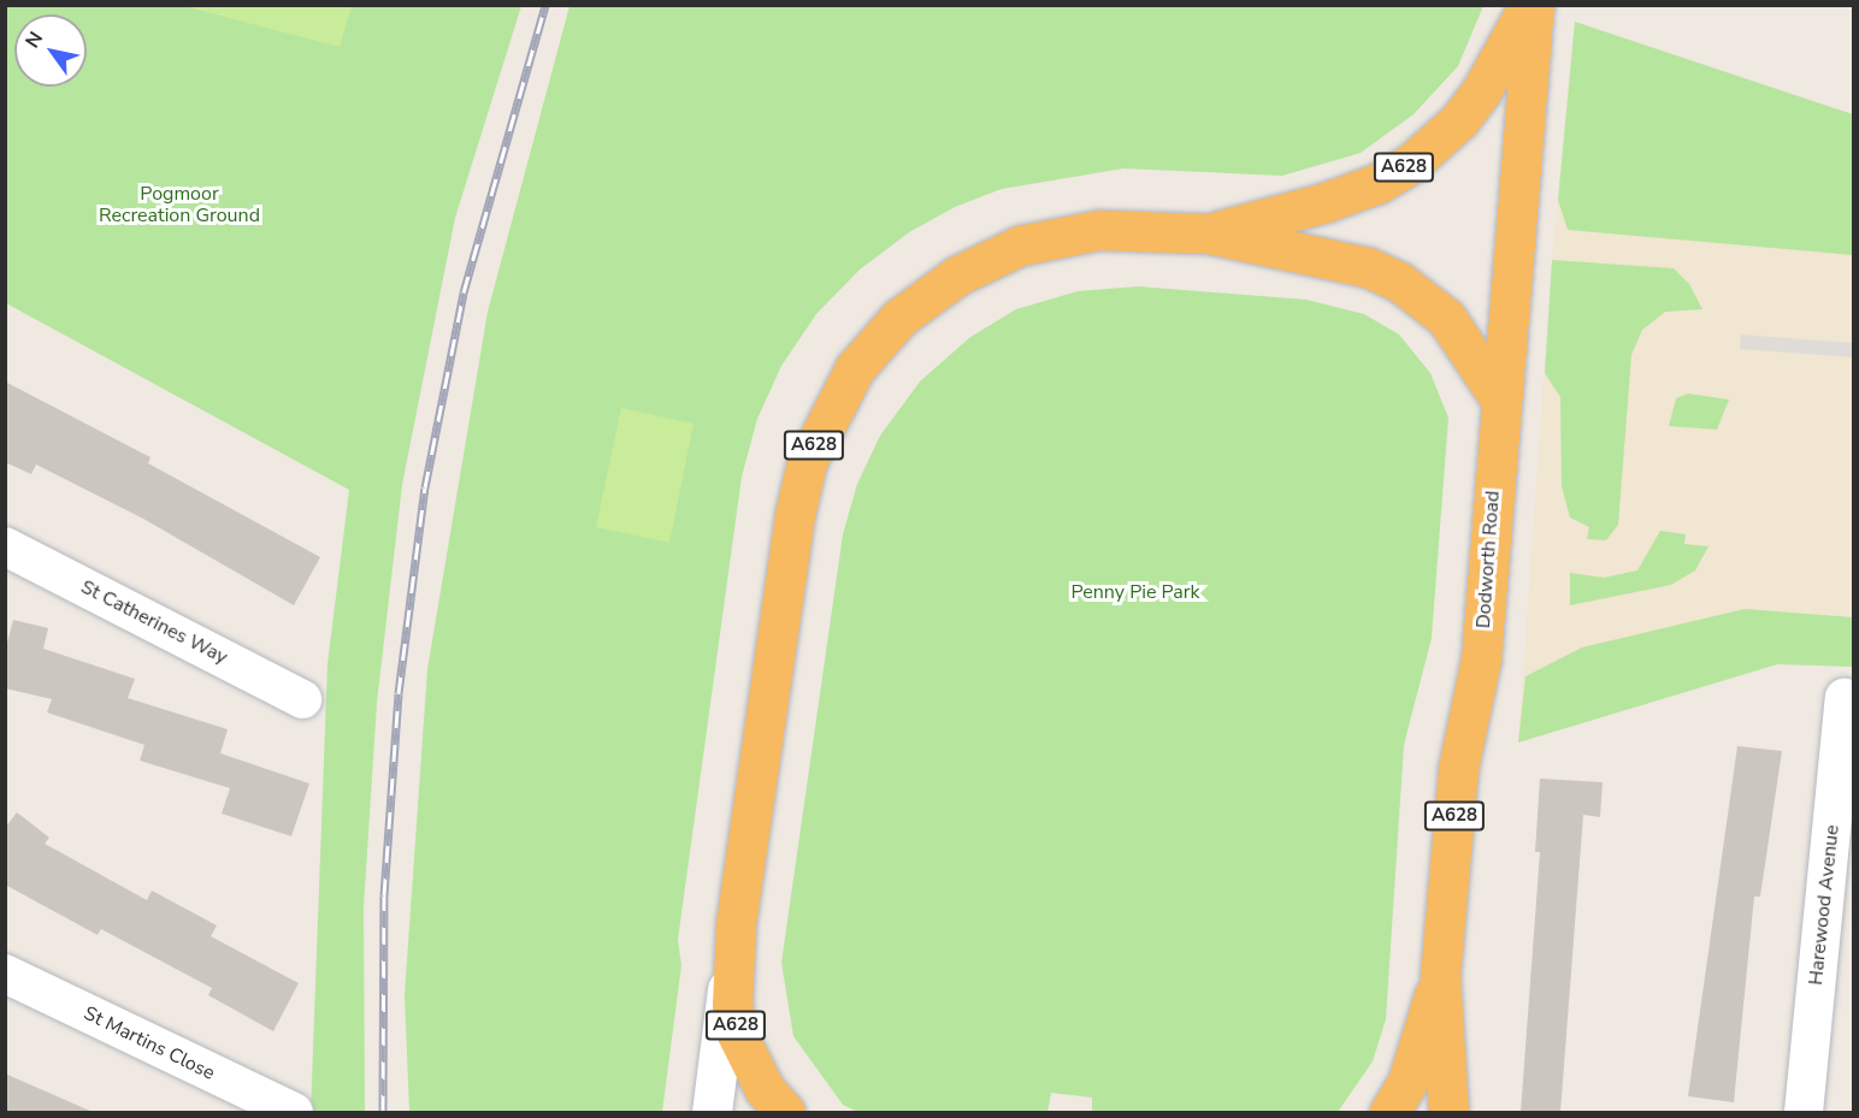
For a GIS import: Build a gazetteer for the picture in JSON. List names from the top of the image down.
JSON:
{
  "streets": {
    "highway": ["A628", "Dodworth Road"],
    "street": ["St Catherines Way", "Harewood Avenue", "St Martins Close"]
  },
  "crossings": [
    ["A628", "Dodworth Road"]
  ],
  "parks": ["Pogmoor Recreation Ground", "Penny Pie Park"],
  "north": "top left"
}
